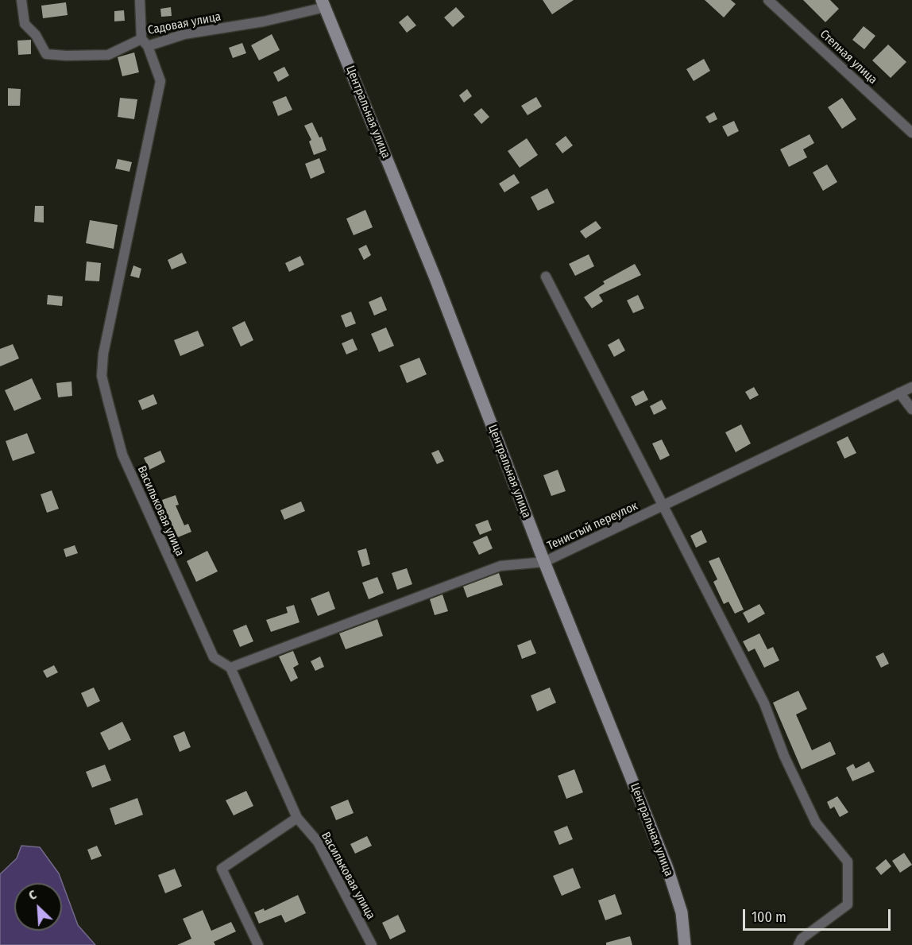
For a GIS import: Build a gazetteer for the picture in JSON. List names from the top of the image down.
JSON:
{
  "streets": {
    "street": [
      "Садовая улица",
      "Степная улица",
      "Центральная улица",
      "Васильковая улица",
      "Тенистый переулок"
    ]
  },
  "crossings": [
    ["Садовая улица", "Центральная улица"],
    ["Садовая улица", "Васильковая улица"],
    ["Центральная улица", "Тенистый переулок"],
    ["Васильковая улица", "Тенистый переулок"]
  ],
  "scale_bar": "100 m",
  "north": "top left"
}
